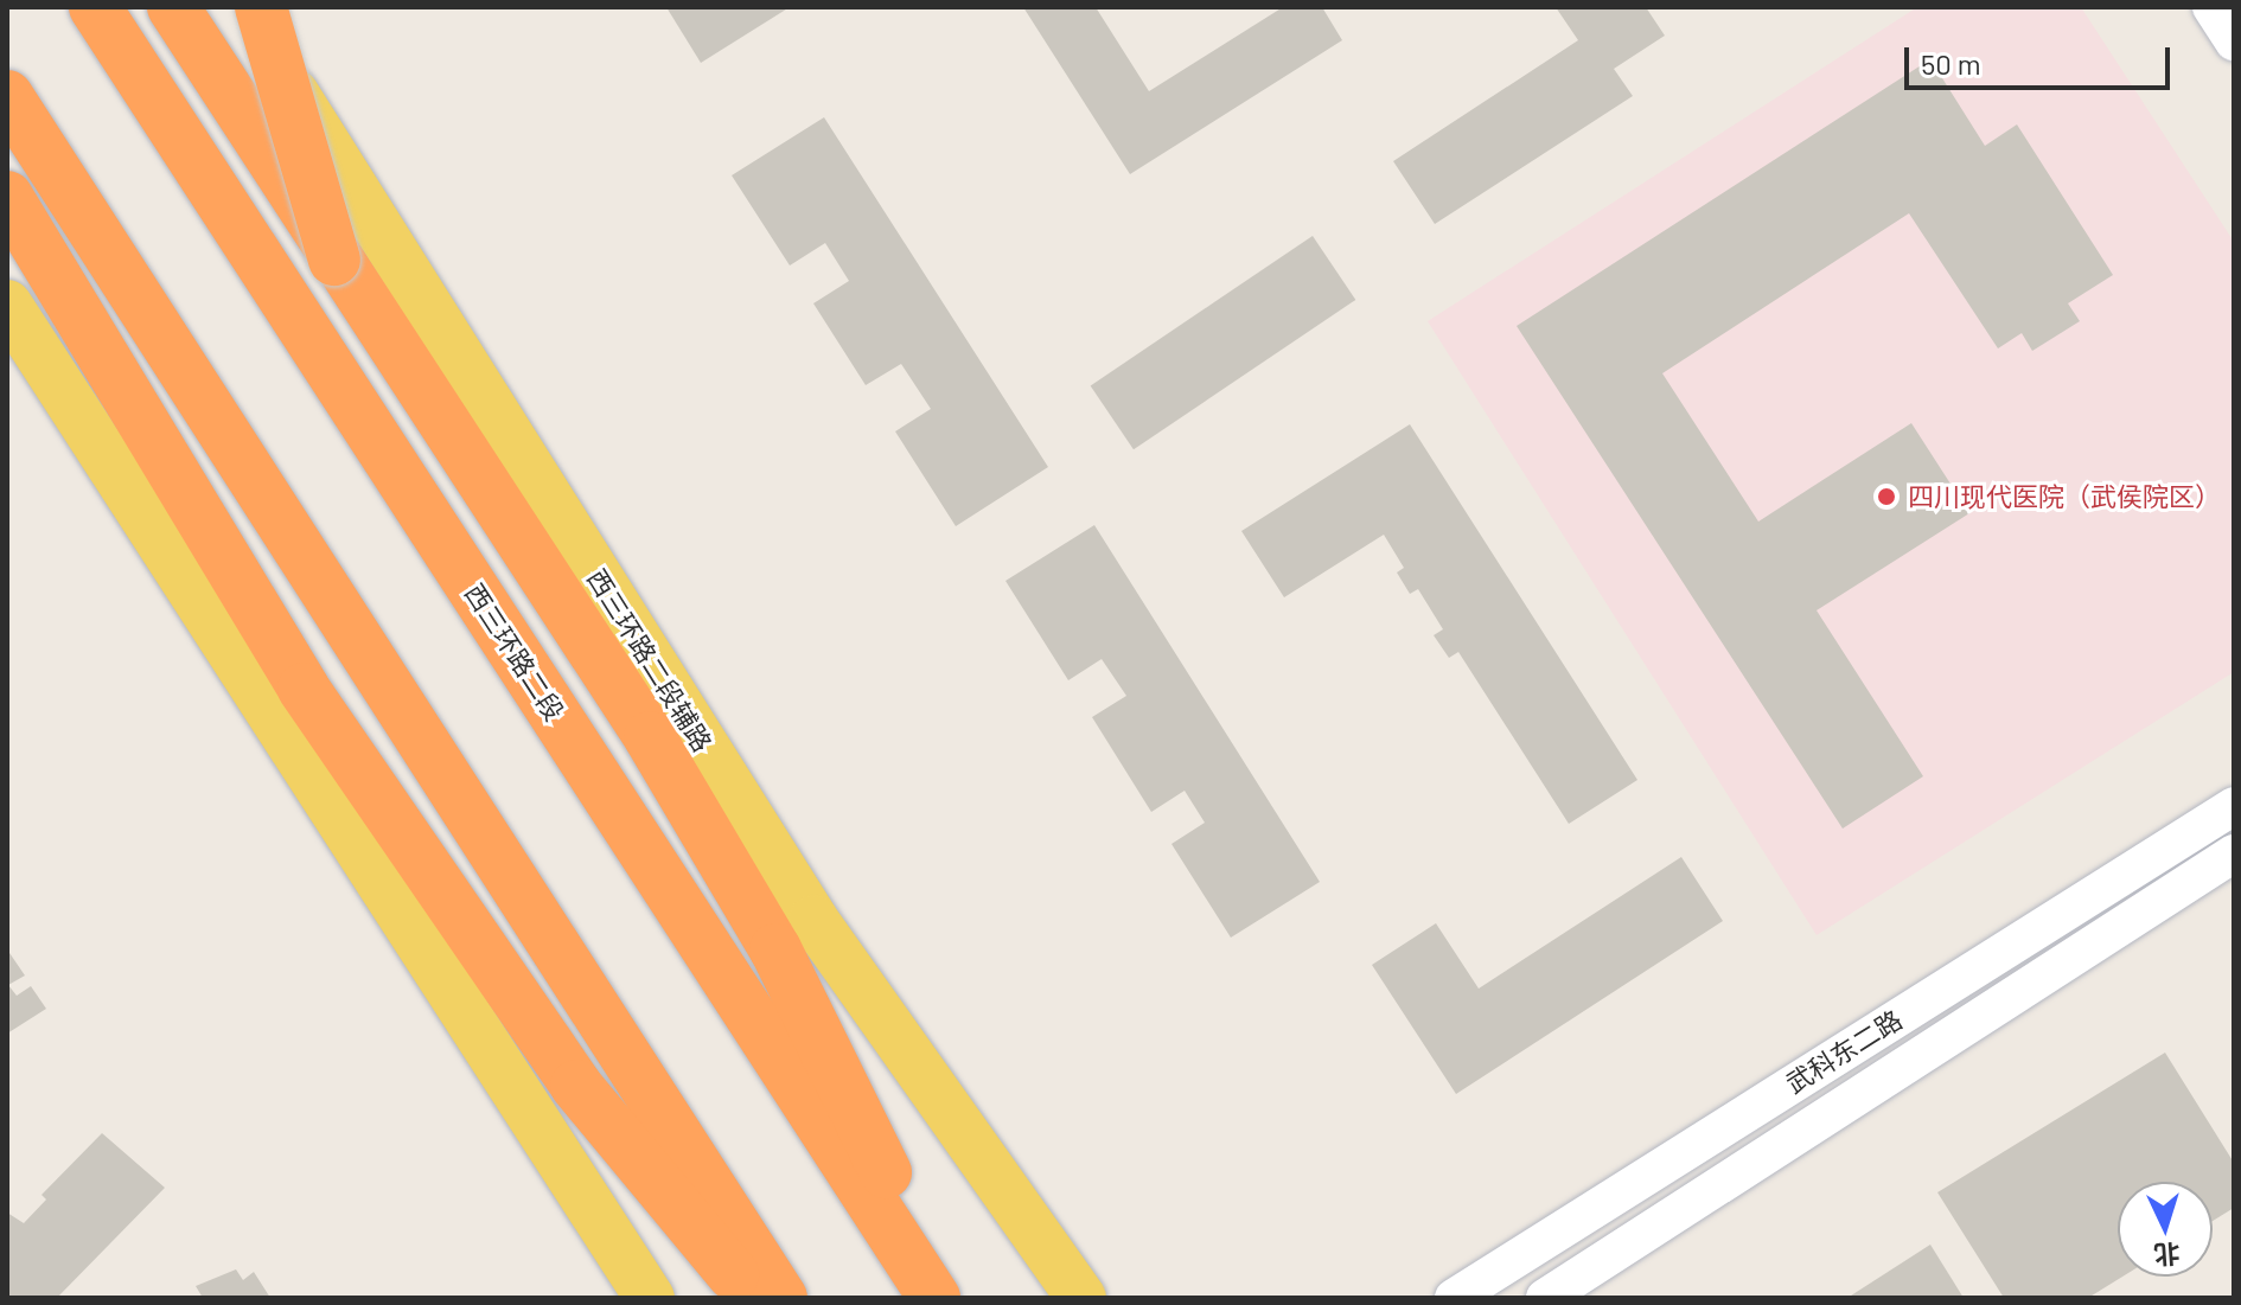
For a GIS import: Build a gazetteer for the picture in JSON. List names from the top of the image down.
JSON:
{
  "streets": {
    "highway": ["西三环路二段"],
    "main road": ["西三环路二段辅路"],
    "street": ["武科东二路"]
  },
  "places": ["四川现代医院（武侯院区）"],
  "scale_bar": "50 m",
  "north": "bottom"
}
